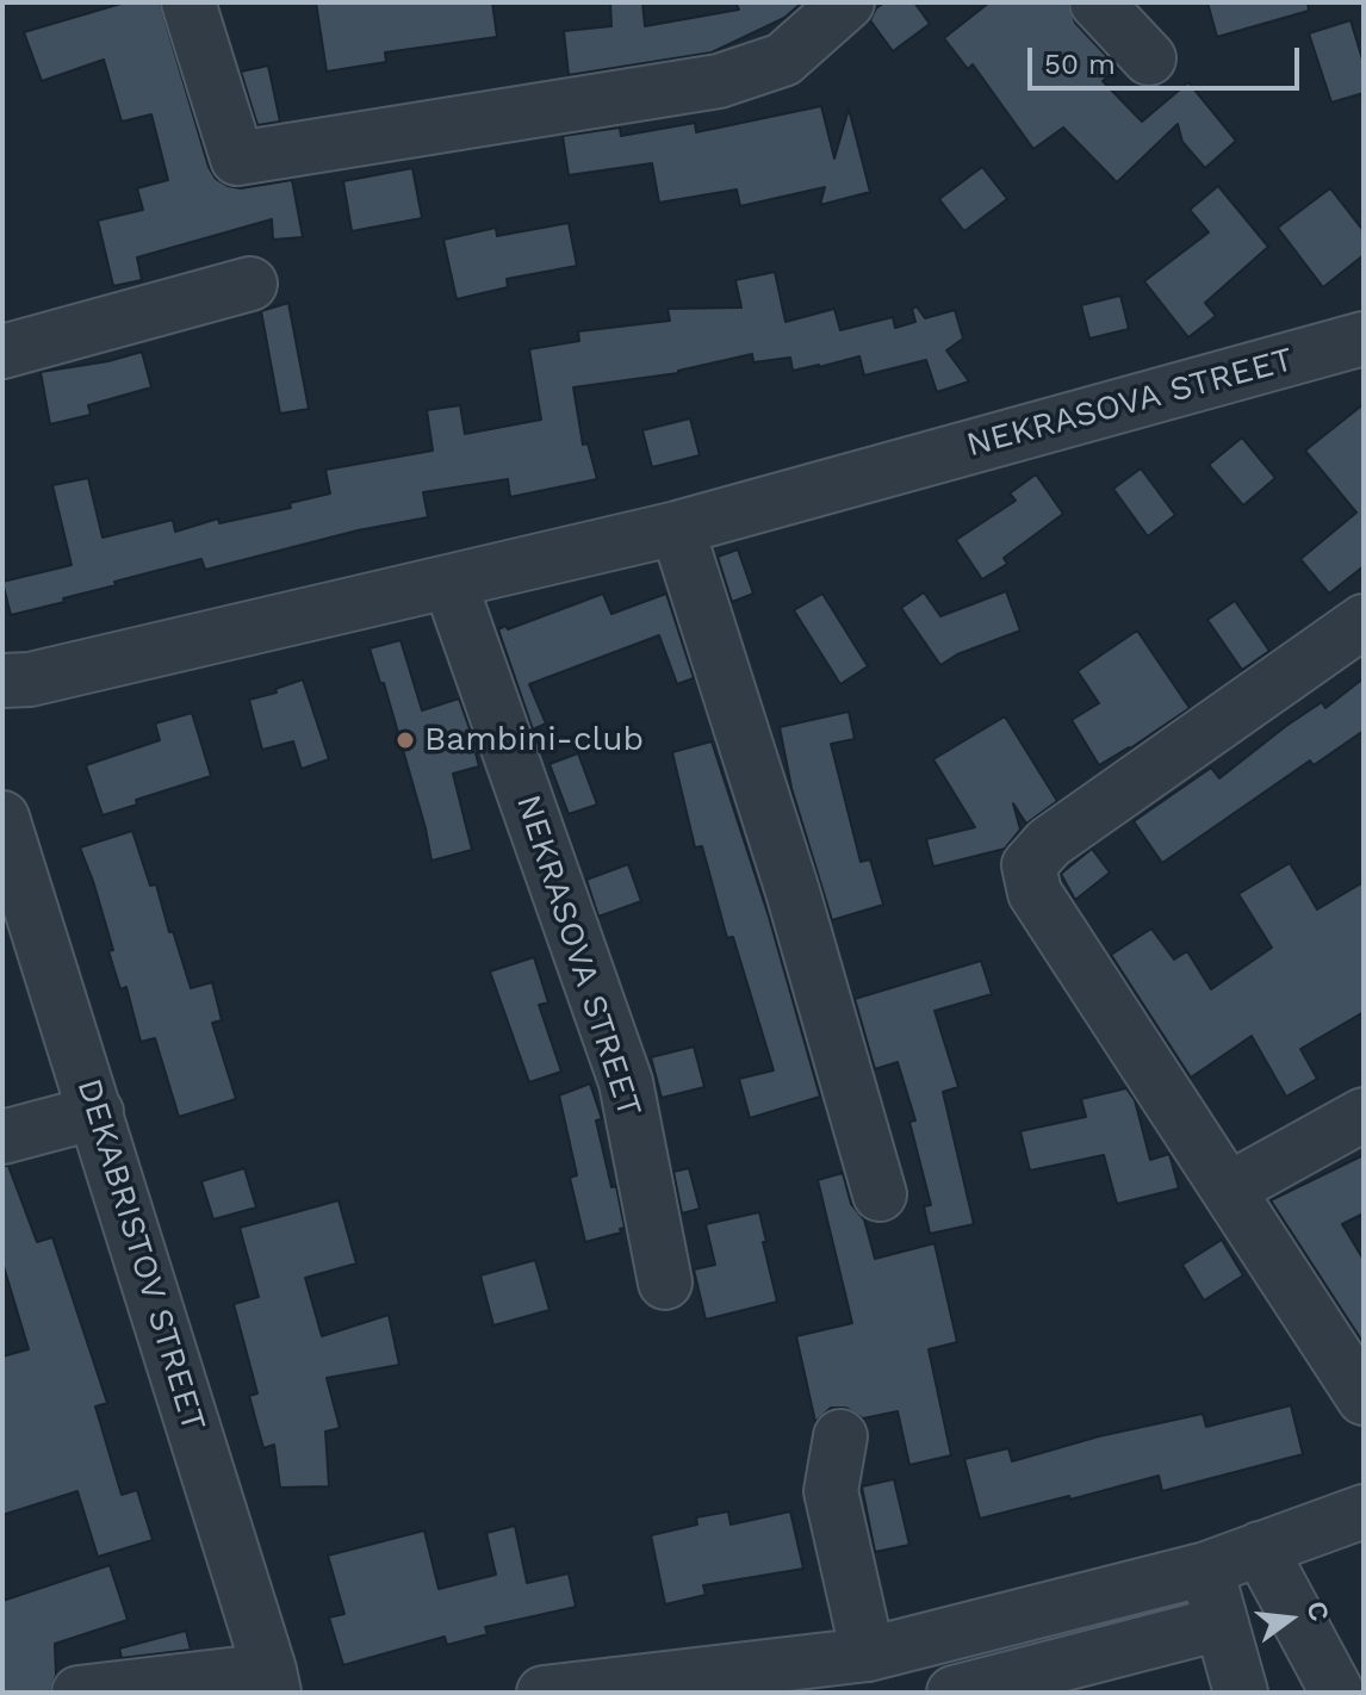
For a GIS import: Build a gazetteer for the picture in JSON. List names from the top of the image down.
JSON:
{
  "streets": {
    "street": ["NEKRASOVA STREET", "DEKABRISTOV STREET"]
  },
  "places": ["Bambini-club"],
  "scale_bar": "50 m",
  "north": "right"
}
